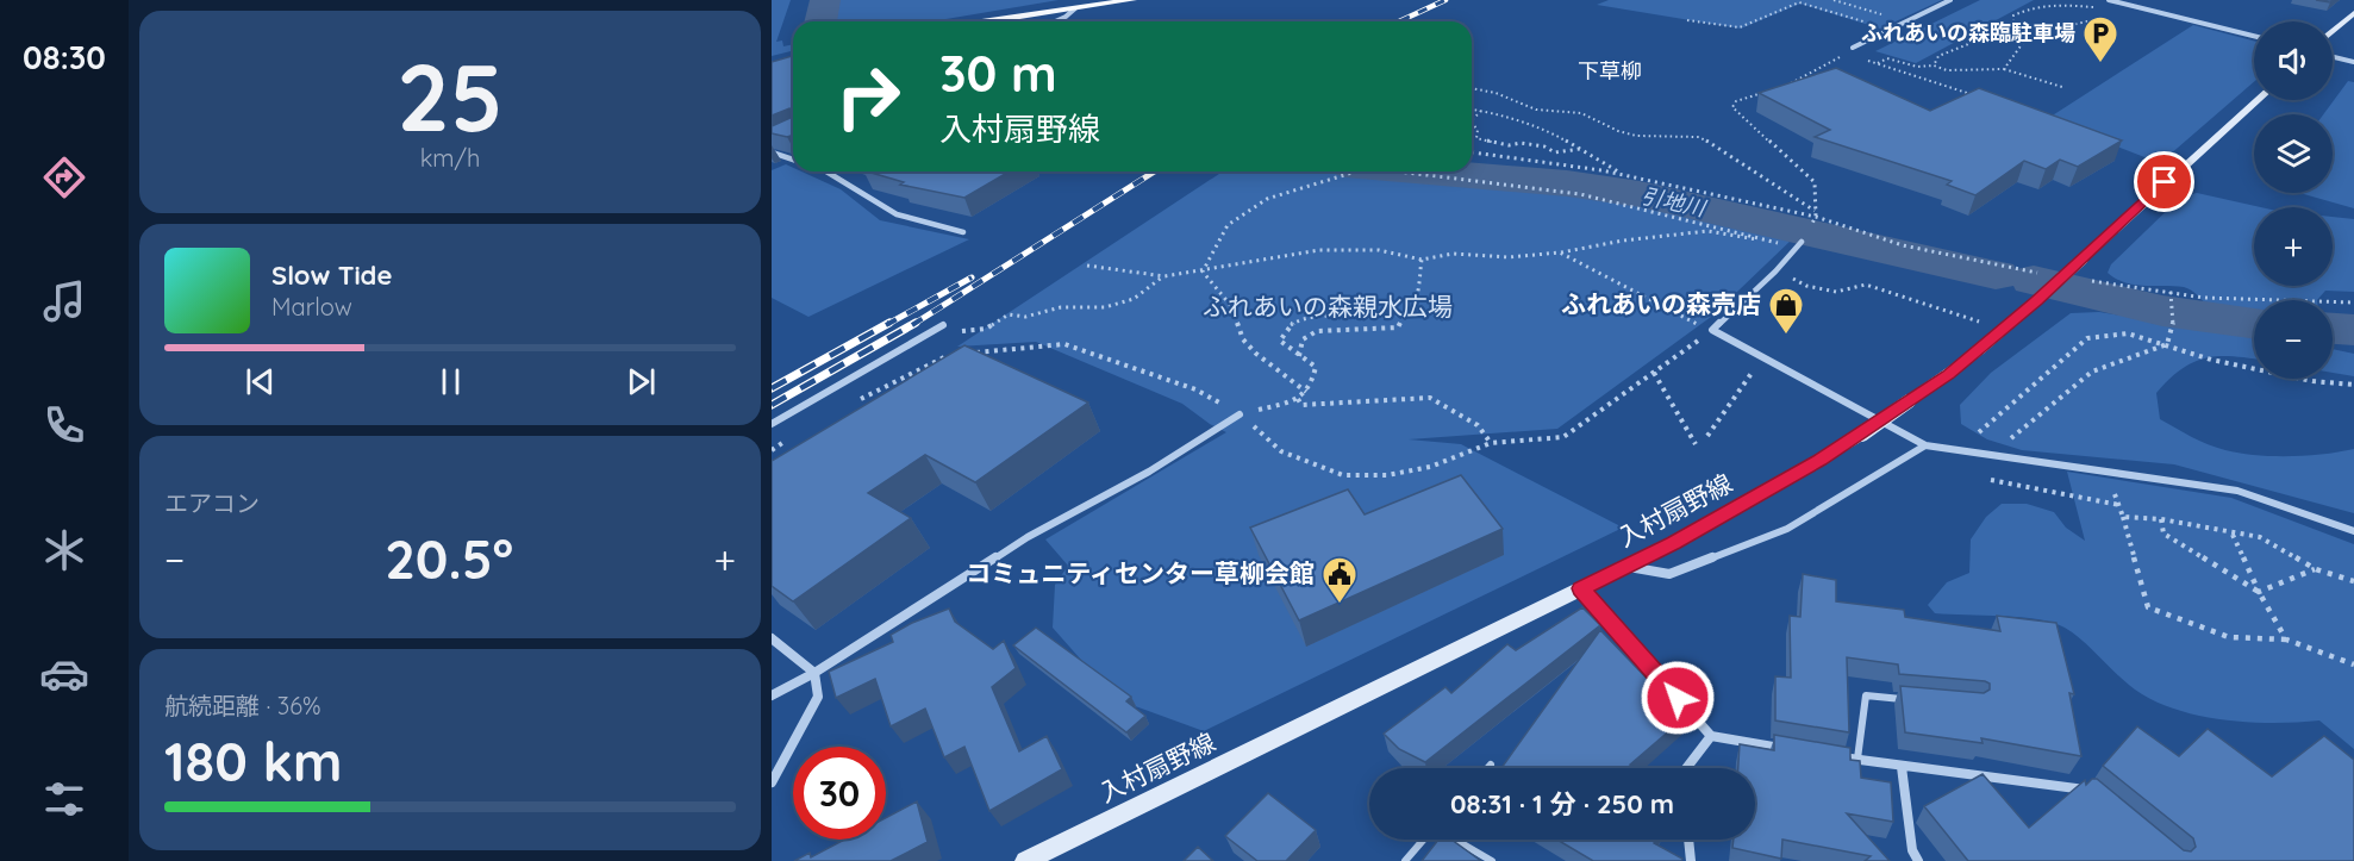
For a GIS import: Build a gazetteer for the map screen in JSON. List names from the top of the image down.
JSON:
{
  "streets": {
    "street": ["入村扇野線"]
  },
  "districts": ["下草柳"],
  "water": ["引地川"],
  "parks": ["ふれあいの森親水広場"],
  "places": {
    "parking": ["ふれあいの森臨駐車場"],
    "shop": ["ふれあいの森売店"],
    "public building": ["コミュニティセンター草柳会館"]
  },
  "page": {
    "tabs": "08:30",
    "tile": [
      ["25", "km/h"],
      "エアコン",
      ["航続距離 · 36%", "180 km"]
    ],
    "map_buttons": ["+", "−"],
    "turn": ["30 m", "入村扇野線"],
    "song": ["Slow Tide", "Marlow"],
    "heat": ["−", "20.5°", "+"],
    "limit": "30",
    "trip": "08:31 · 1 分 · 250 m"
  }
}
